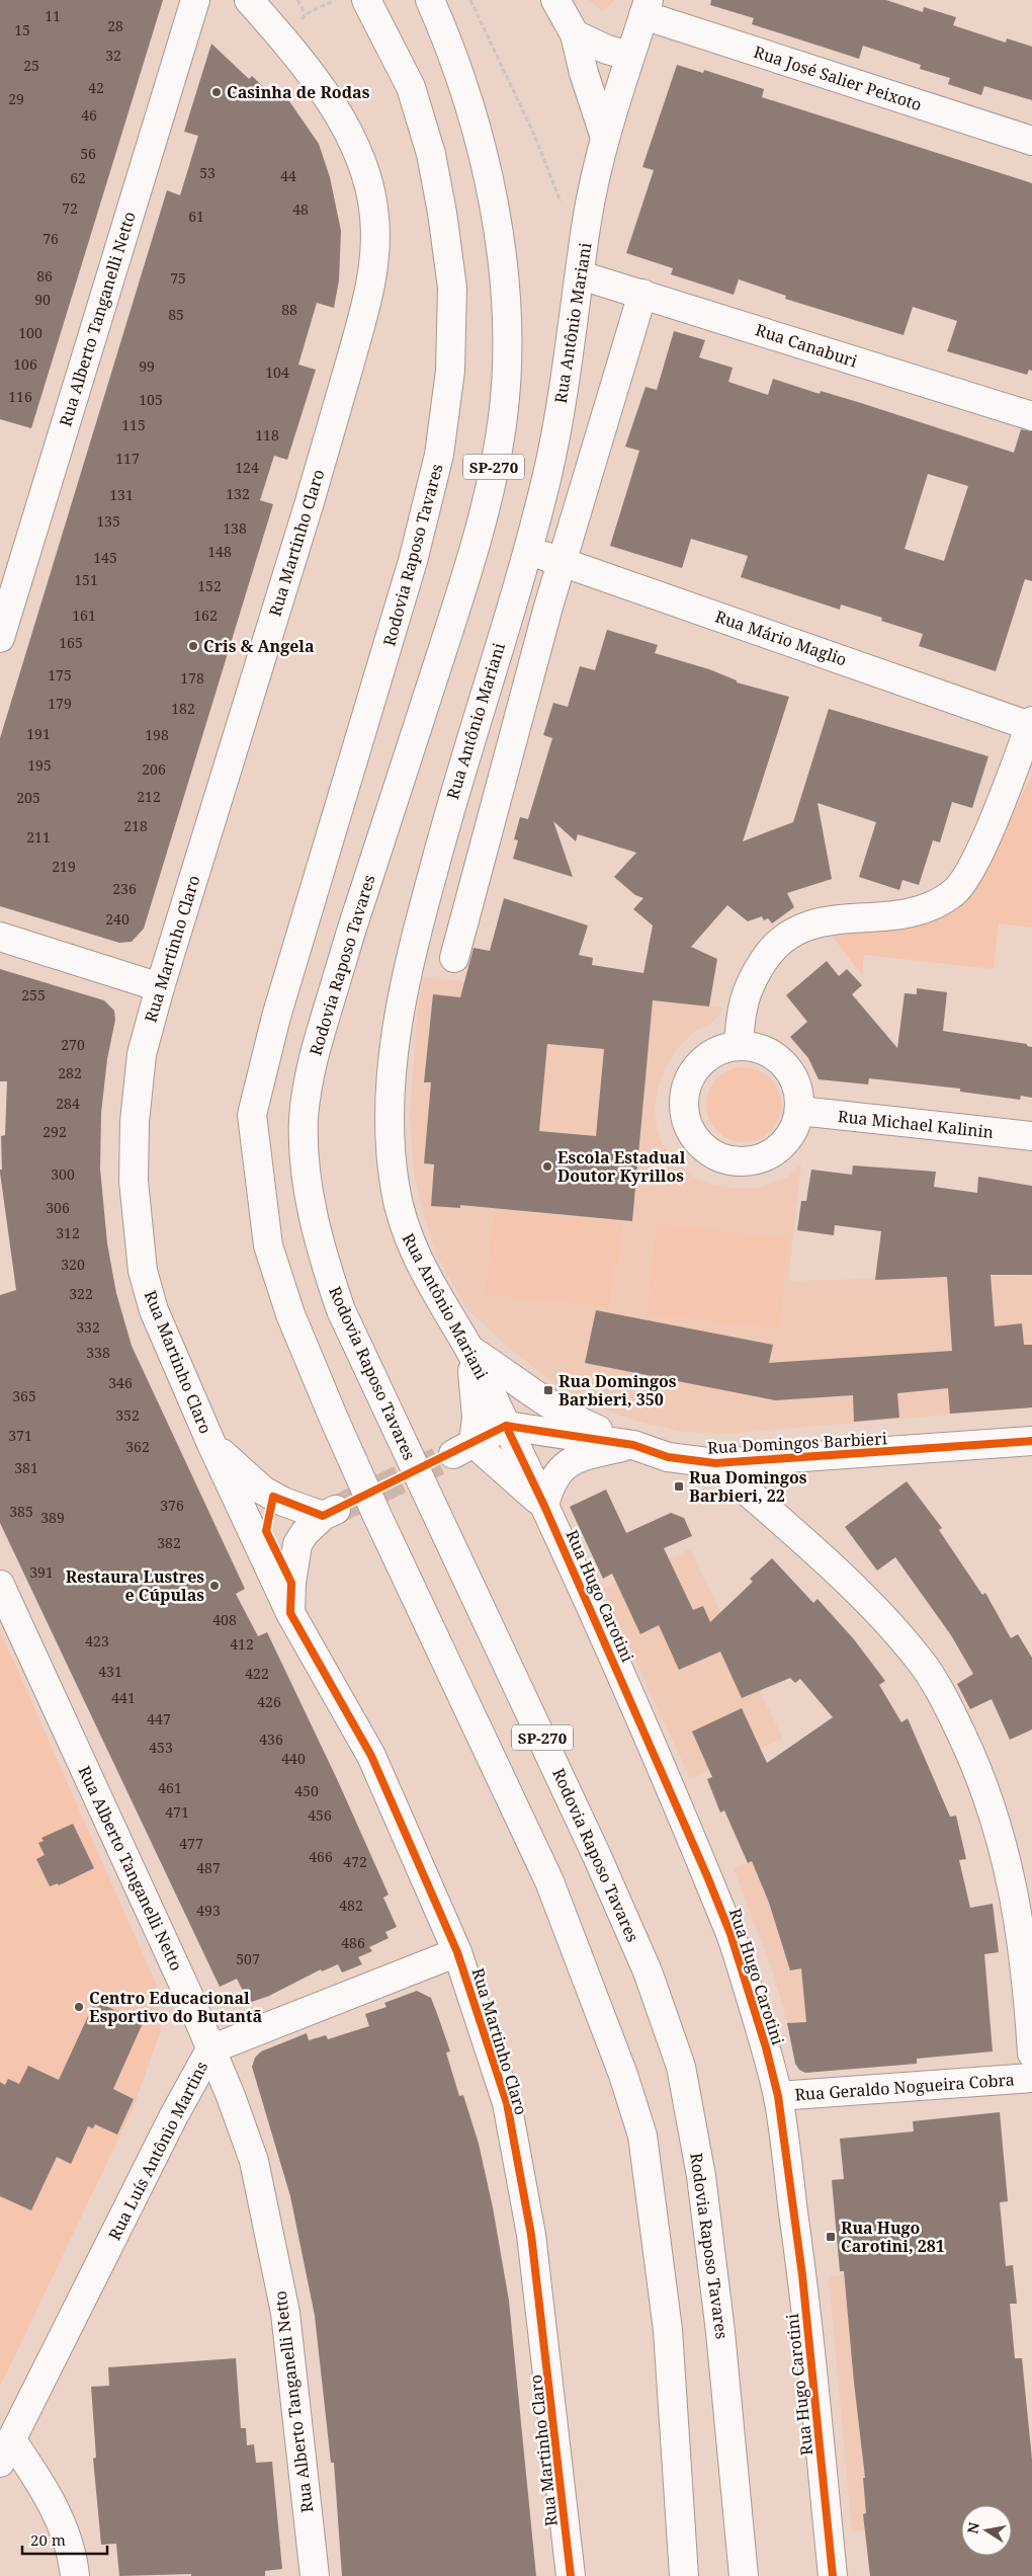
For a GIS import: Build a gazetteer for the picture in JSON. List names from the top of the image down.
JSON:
{
  "streets": {
    "main road": [
      "Rua José Salier Peixoto",
      "Rua Alberto Tanganelli Netto",
      "Rua Antônio Mariani",
      "Rua Canaburi",
      "SP-270",
      "Rua Martinho Claro",
      "Rodovia Raposo Tavares",
      "Rua Mário Maglio",
      "Rua Michael Kalinin",
      "Rua Domingos Barbieri",
      "Rua Hugo Carotini",
      "Rua Geraldo Nogueira Cobra",
      "Rua Luís Antônio Martins"
    ]
  },
  "crossings": [
    ["Rua José Salier Peixoto", "Rua Antônio Mariani"],
    ["Rua Alberto Tanganelli Netto", "Rua Luís Antônio Martins"],
    ["Rua Antônio Mariani", "Rua Canaburi"],
    ["Rua Antônio Mariani", "Rua Mário Maglio"],
    ["Rua Antônio Mariani", "Rua Domingos Barbieri"],
    ["Rua Antônio Mariani", "Rua Hugo Carotini"],
    ["Rua Martinho Claro", "Rua Luís Antônio Martins"],
    ["Rua Domingos Barbieri", "Rua Hugo Carotini"],
    ["Rua Hugo Carotini", "Rua Geraldo Nogueira Cobra"]
  ],
  "places": {
    "other": [
      "Casinha de Rodas",
      "Cris & Angela",
      "Escola Estadual Doutor Kyrillos",
      "Restaura Lustres e Cúpulas",
      "Centro Educacional Esportivo do Butantã"
    ],
    "transit": ["Rua Domingos Barbieri, 350", "Rua Domingos Barbieri, 22", "Rua Hugo Carotini, 281"]
  },
  "house_numbers": [
    "11",
    "28",
    "15",
    "32",
    "25",
    "42",
    "29",
    "46",
    "56",
    "53",
    "44",
    "62",
    "72",
    "48",
    "61",
    "76",
    "86",
    "75",
    "90",
    "88",
    "85",
    "100",
    "106",
    "99",
    "104",
    "116",
    "105",
    "115",
    "118",
    "117",
    "124",
    "132",
    "131",
    "135",
    "138",
    "148",
    "145",
    "151",
    "152",
    "161",
    "162",
    "165",
    "175",
    "178",
    "179",
    "182",
    "191",
    "198",
    "195",
    "206",
    "212",
    "205",
    "218",
    "211",
    "219",
    "236",
    "240",
    "255",
    "270",
    "282",
    "284",
    "292",
    "300",
    "306",
    "312",
    "320",
    "322",
    "332",
    "338",
    "346",
    "365",
    "352",
    "371",
    "362",
    "381",
    "376",
    "385",
    "389",
    "382",
    "391",
    "408",
    "423",
    "412",
    "431",
    "422",
    "441",
    "426",
    "447",
    "436",
    "453",
    "440",
    "461",
    "450",
    "471",
    "456",
    "477",
    "466",
    "472",
    "487",
    "482",
    "493",
    "486",
    "507"
  ],
  "scale_bar": "20 m",
  "north": "left"
}
